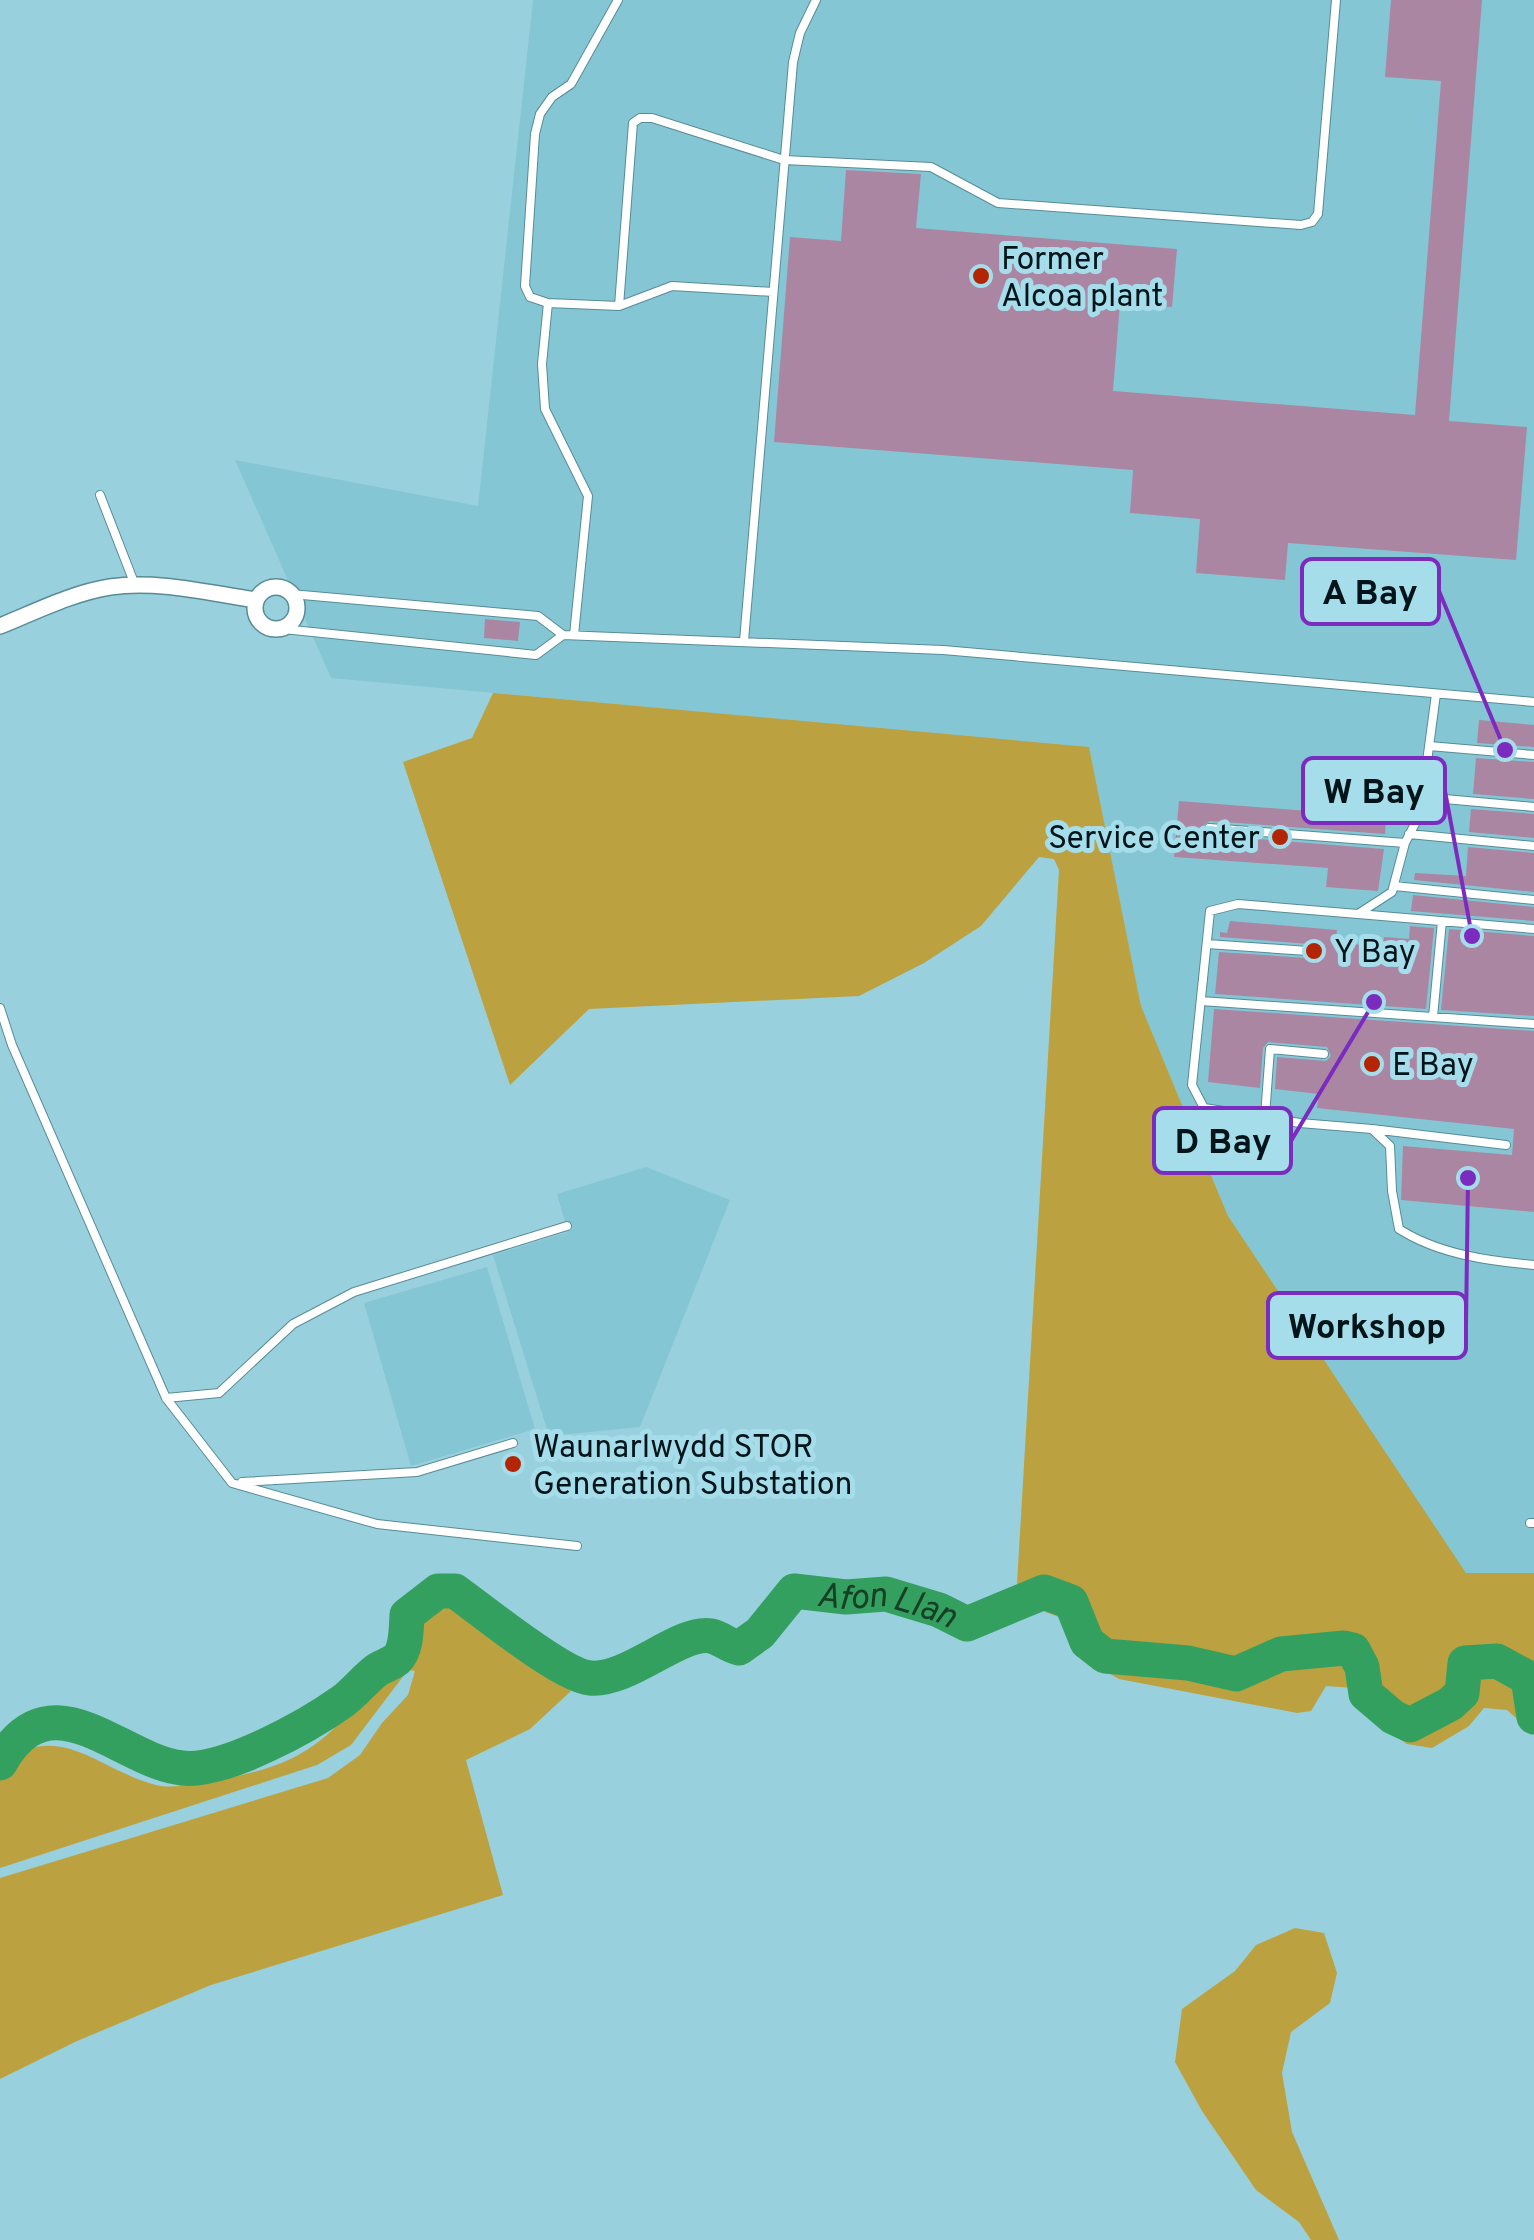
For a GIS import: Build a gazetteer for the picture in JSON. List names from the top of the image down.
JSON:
{
  "water": ["Afon Llan"],
  "places": [
    "Former Alcoa plant",
    "A Bay",
    "Service Center",
    "W Bay",
    "Y Bay",
    "D Bay",
    "E Bay",
    "Workshop",
    "Waunarlwydd STOR Generation Substation"
  ]
}
